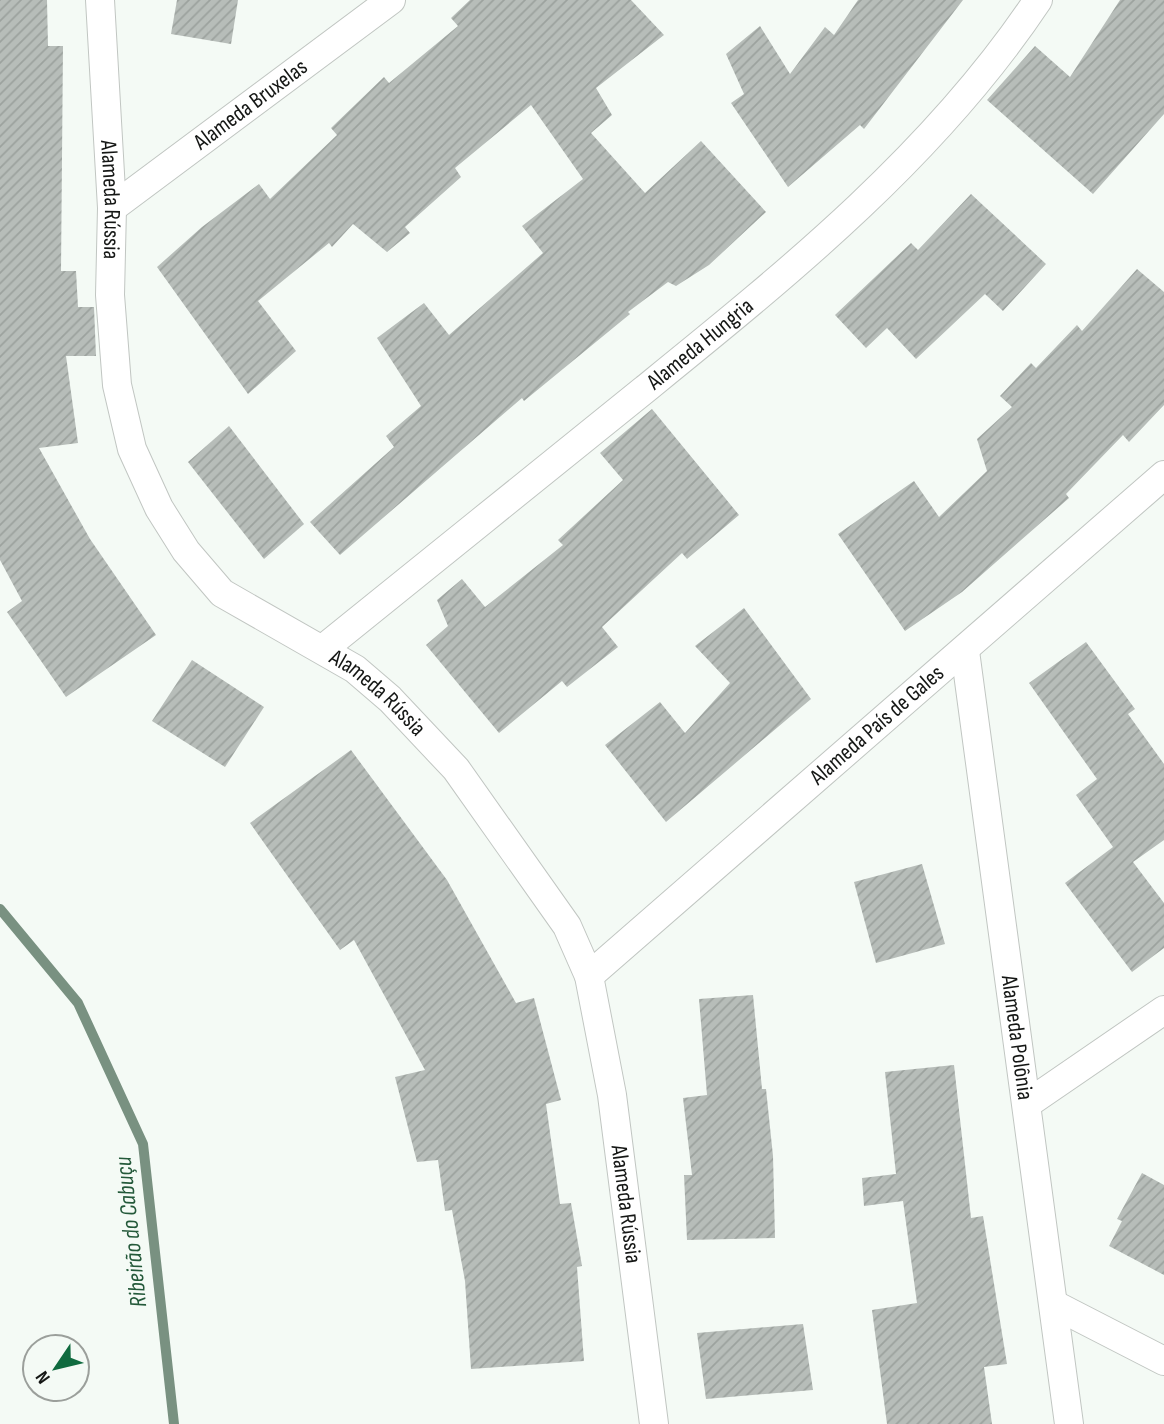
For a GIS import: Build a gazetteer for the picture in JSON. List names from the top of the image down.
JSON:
{
  "streets": {
    "street": [
      "Alameda Bruxelas",
      "Alameda Rússia",
      "Alameda Hungria",
      "Alameda País de Gales",
      "Alameda Polônia"
    ]
  },
  "crossings": [
    ["Alameda Bruxelas", "Alameda Rússia"],
    ["Alameda Rússia", "Alameda Hungria"],
    ["Alameda Rússia", "Alameda País de Gales"],
    ["Alameda País de Gales", "Alameda Polônia"]
  ],
  "water": ["Ribeirão do Cabuçu"],
  "north": "bottom left"
}
